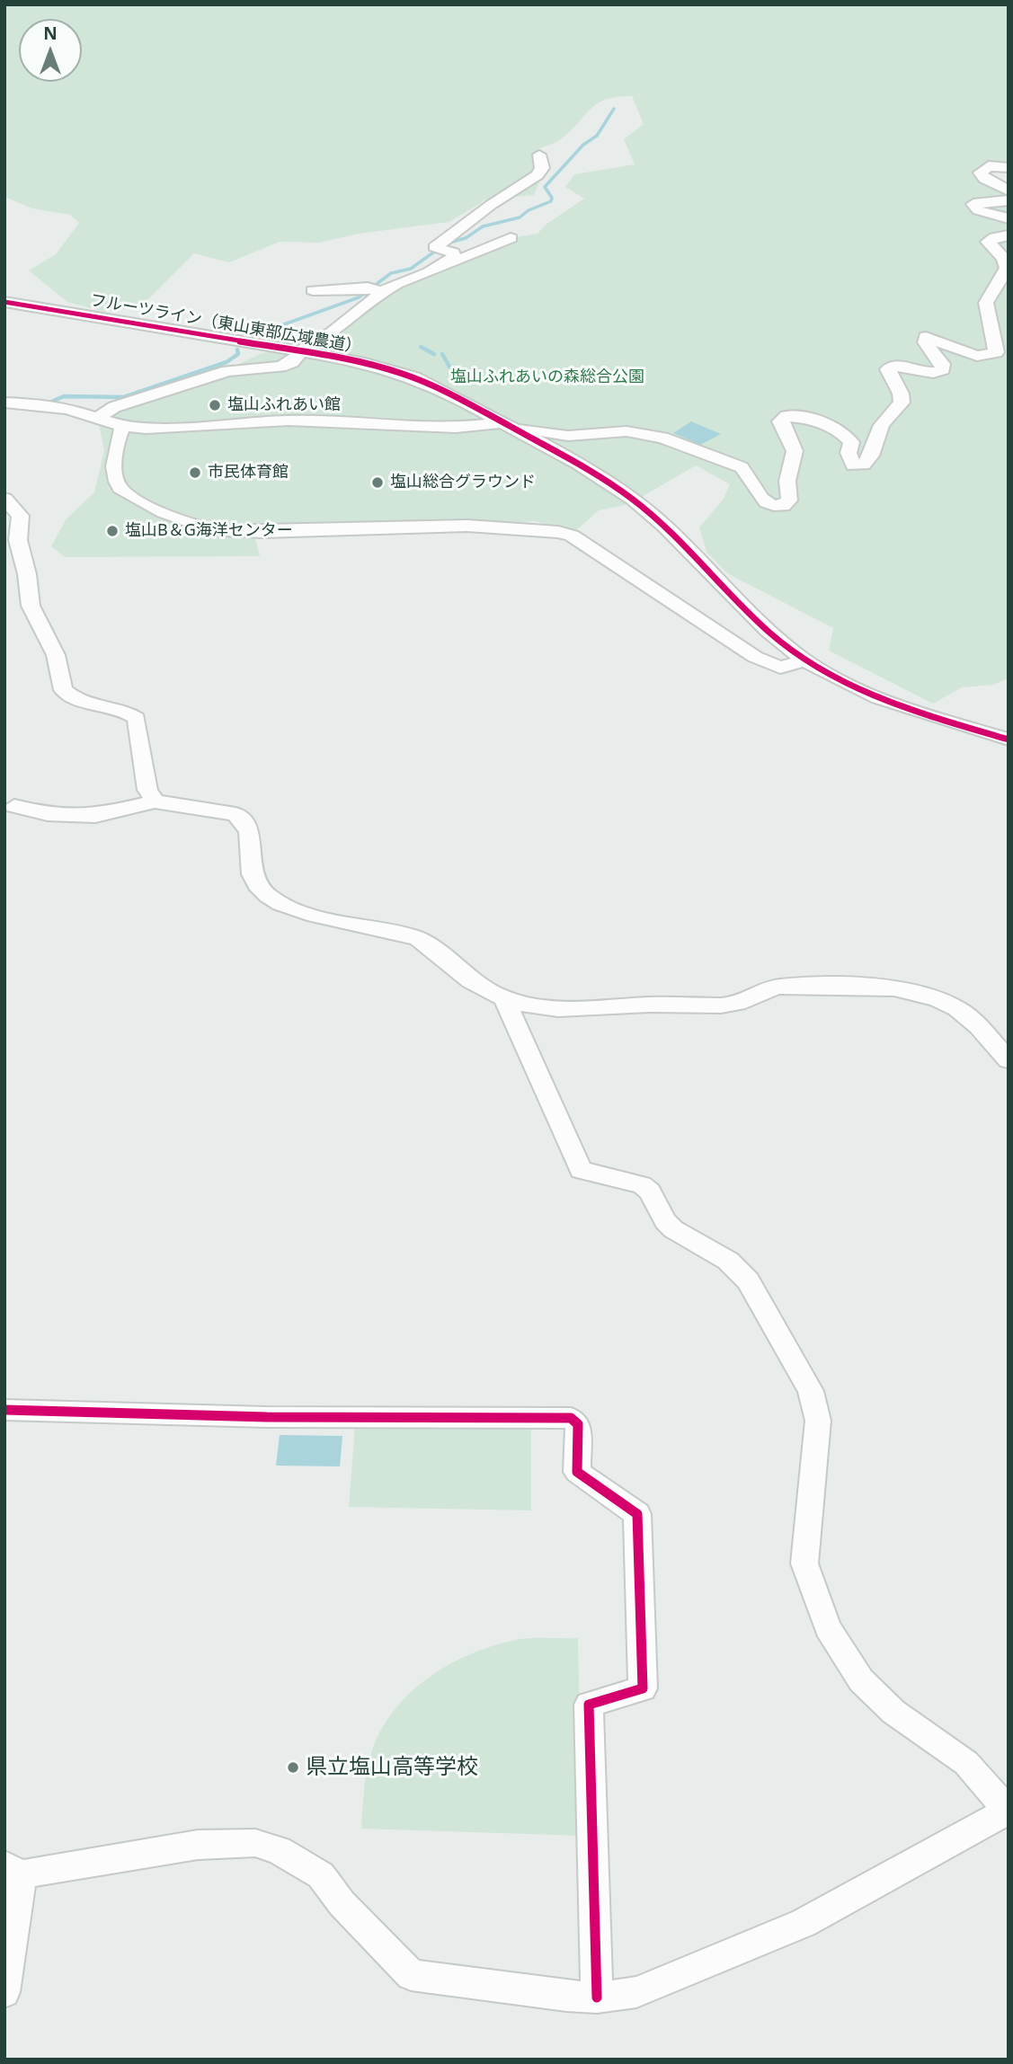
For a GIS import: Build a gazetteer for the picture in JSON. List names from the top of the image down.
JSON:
{
  "streets": {
    "street": ["フルーツライン（東山東部広域農道）"]
  },
  "parks": ["塩山ふれあいの森総合公園"],
  "places": [
    "塩山ふれあい館",
    "市民体育館",
    "塩山総合グラウンド",
    "塩山B＆G海洋センター",
    "県立塩山高等学校"
  ],
  "north": "top"
}
